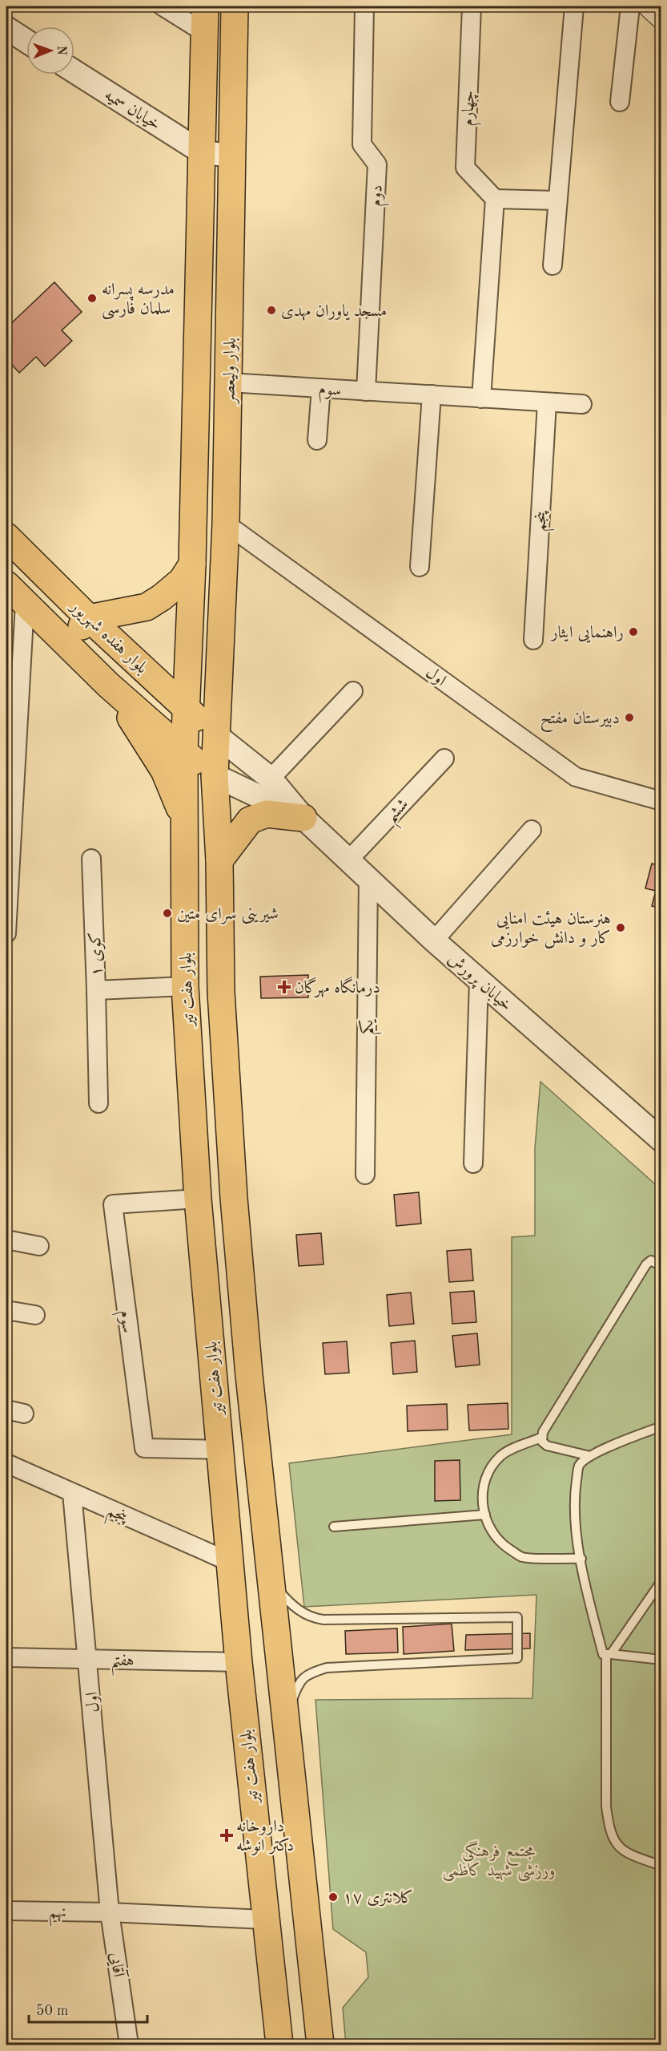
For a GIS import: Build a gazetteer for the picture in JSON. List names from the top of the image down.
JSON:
{
  "streets": {
    "main road": ["بلوار ولیعصر", "بلوار هفده شهریور", "بلوار هفت تیر"],
    "street": [
      "چهارم",
      "خیابان سمیه",
      "دوم",
      "سوم",
      "پنجم",
      "اول",
      "ششم",
      "کوی ۱",
      "خیابان پرورش",
      "یکم",
      "هفتم",
      "نهم",
      "آقایی"
    ]
  },
  "crossings": [
    ["خیابان سمیه", "بلوار ولیعصر"],
    ["دوم", "سوم"],
    ["بلوار ولیعصر", "سوم"],
    ["بلوار ولیعصر", "بلوار هفده شهریور"],
    ["بلوار ولیعصر", "اول"],
    ["بلوار ولیعصر", "خیابان پرورش"],
    ["بلوار ولیعصر", "بلوار هفت تیر"],
    ["سوم", "پنجم"],
    ["سوم", "بلوار هفت تیر"],
    ["پنجم", "اول"],
    ["پنجم", "بلوار هفت تیر"],
    ["بلوار هفده شهریور", "خیابان پرورش"],
    ["بلوار هفده شهریور", "بلوار هفت تیر"],
    ["اول", "هفتم"],
    ["اول", "نهم"],
    ["اول", "آقایی"],
    ["ششم", "خیابان پرورش"],
    ["کوی ۱", "بلوار هفت تیر"],
    ["خیابان پرورش", "بلوار هفت تیر"],
    ["خیابان پرورش", "یکم"],
    ["بلوار هفت تیر", "هفتم"],
    ["بلوار هفت تیر", "نهم"],
    ["نهم", "آقایی"]
  ],
  "parks": ["مجتمع فرهنگی ورزشی شهید کاظمی"],
  "places": {
    "other": [
      "مدرسه پسرانه سلمان فارسی",
      "مسجد یاوران مهدی",
      "راهنمایی ایثار",
      "دبیرستان مفتح",
      "شیرینی سرای متین",
      "هنرستان هیئت امنایی کار و دانش خوارزمی",
      "کلانتری ۱۷"
    ],
    "health": ["درمانگاه مهرگان", "داروخانه دکتر انوشه"]
  },
  "scale_bar": "50 m",
  "north": "right"
}
